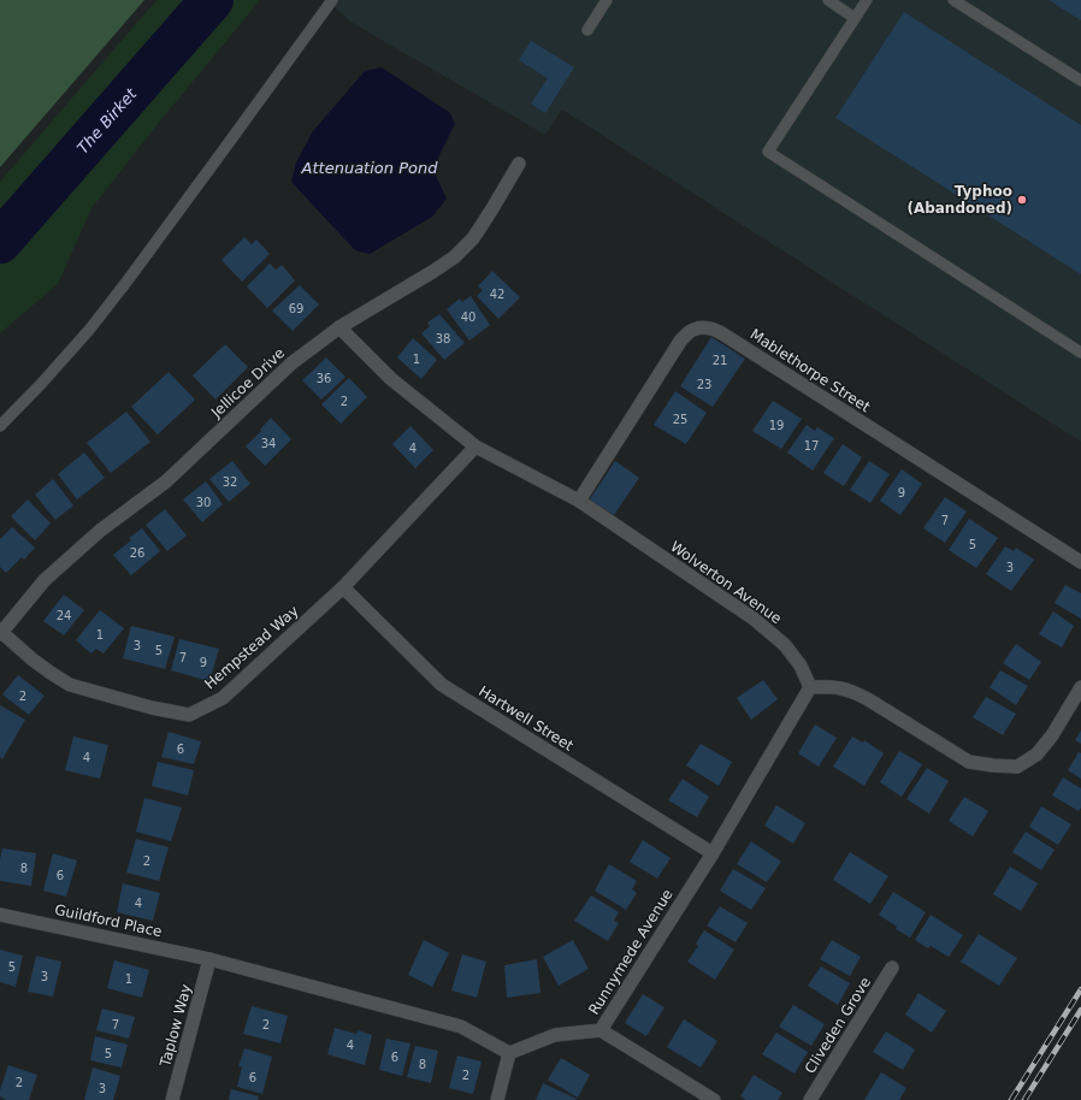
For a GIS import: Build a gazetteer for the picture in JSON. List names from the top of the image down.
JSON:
{
  "streets": {
    "street": [
      "Mablethorpe Street",
      "Jellicoe Drive",
      "Wolverton Avenue",
      "Hempstead Way",
      "Hartwell Street",
      "Guildford Place",
      "Runnymede Avenue",
      "Taplow Way",
      "Cliveden Grove"
    ]
  },
  "crossings": [
    ["Mablethorpe Street", "Wolverton Avenue"],
    ["Jellicoe Drive", "Wolverton Avenue"],
    ["Jellicoe Drive", "Hempstead Way"],
    ["Wolverton Avenue", "Hempstead Way"],
    ["Wolverton Avenue", "Runnymede Avenue"],
    ["Hempstead Way", "Hartwell Street"],
    ["Hartwell Street", "Runnymede Avenue"],
    ["Guildford Place", "Taplow Way"]
  ],
  "water": ["The Birket", "Attenuation Pond"],
  "places": ["Typhoo (Abandoned)"],
  "house_numbers": [
    "42",
    "69",
    "40",
    "38",
    "1",
    "21",
    "36",
    "23",
    "2",
    "25",
    "19",
    "34",
    "17",
    "4",
    "32",
    "9",
    "30",
    "7",
    "5",
    "26",
    "3",
    "24",
    "1",
    "3",
    "5",
    "7",
    "9",
    "2",
    "6",
    "4",
    "2",
    "8",
    "6",
    "4",
    "5",
    "3",
    "1",
    "7",
    "2",
    "4",
    "5",
    "6",
    "8",
    "2",
    "6",
    "2",
    "3"
  ]
}
